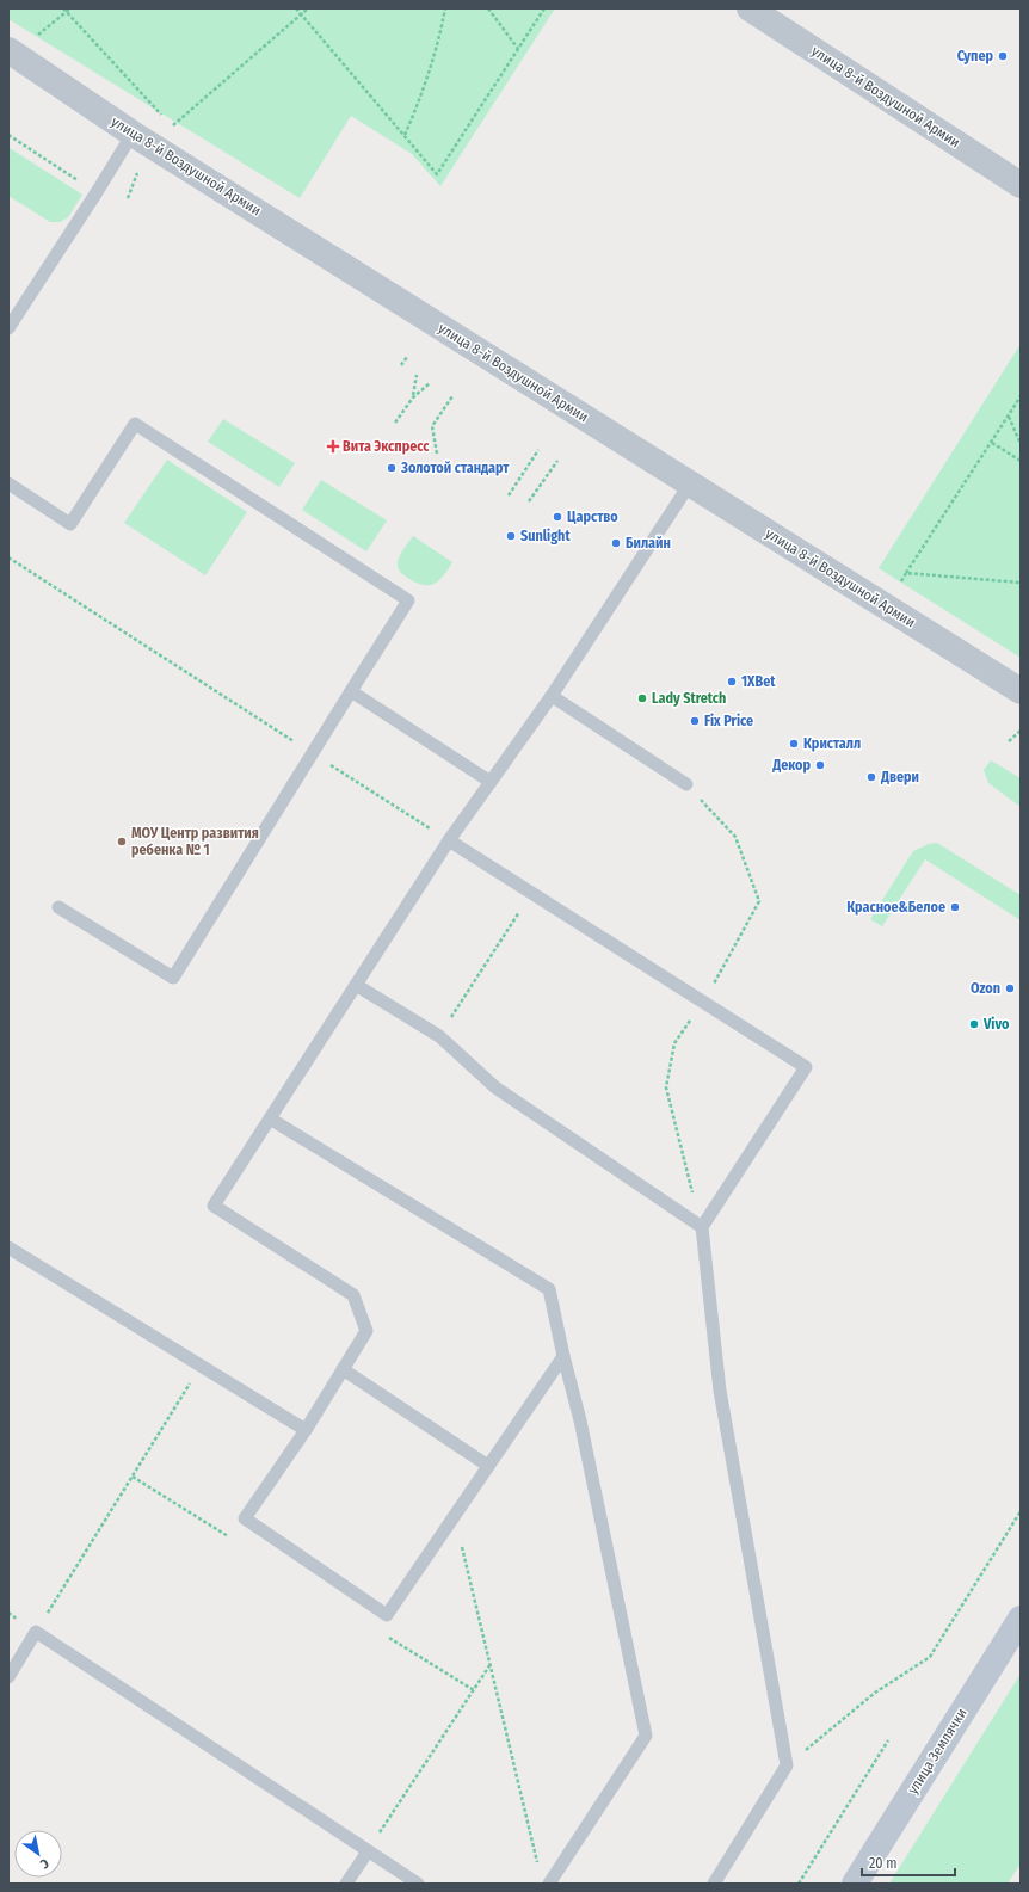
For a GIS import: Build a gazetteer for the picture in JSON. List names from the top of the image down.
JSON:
{
  "streets": {
    "main road": ["улица Землячки"],
    "street": ["улица 8-й Воздушной Армии"]
  },
  "places": {
    "other": [
      "Супер",
      "Золотой стандарт",
      "Царство",
      "Sunlight",
      "Билайн",
      "1XBet",
      "Lady Stretch",
      "Fix Price",
      "Кристалл",
      "Декор",
      "Двери",
      "МОУ Центр развития ребенка № 1",
      "Красное&Белое",
      "Ozon",
      "Vivo"
    ],
    "health": ["Вита Экспресс"]
  },
  "scale_bar": "20 m",
  "north": "bottom right"
}
